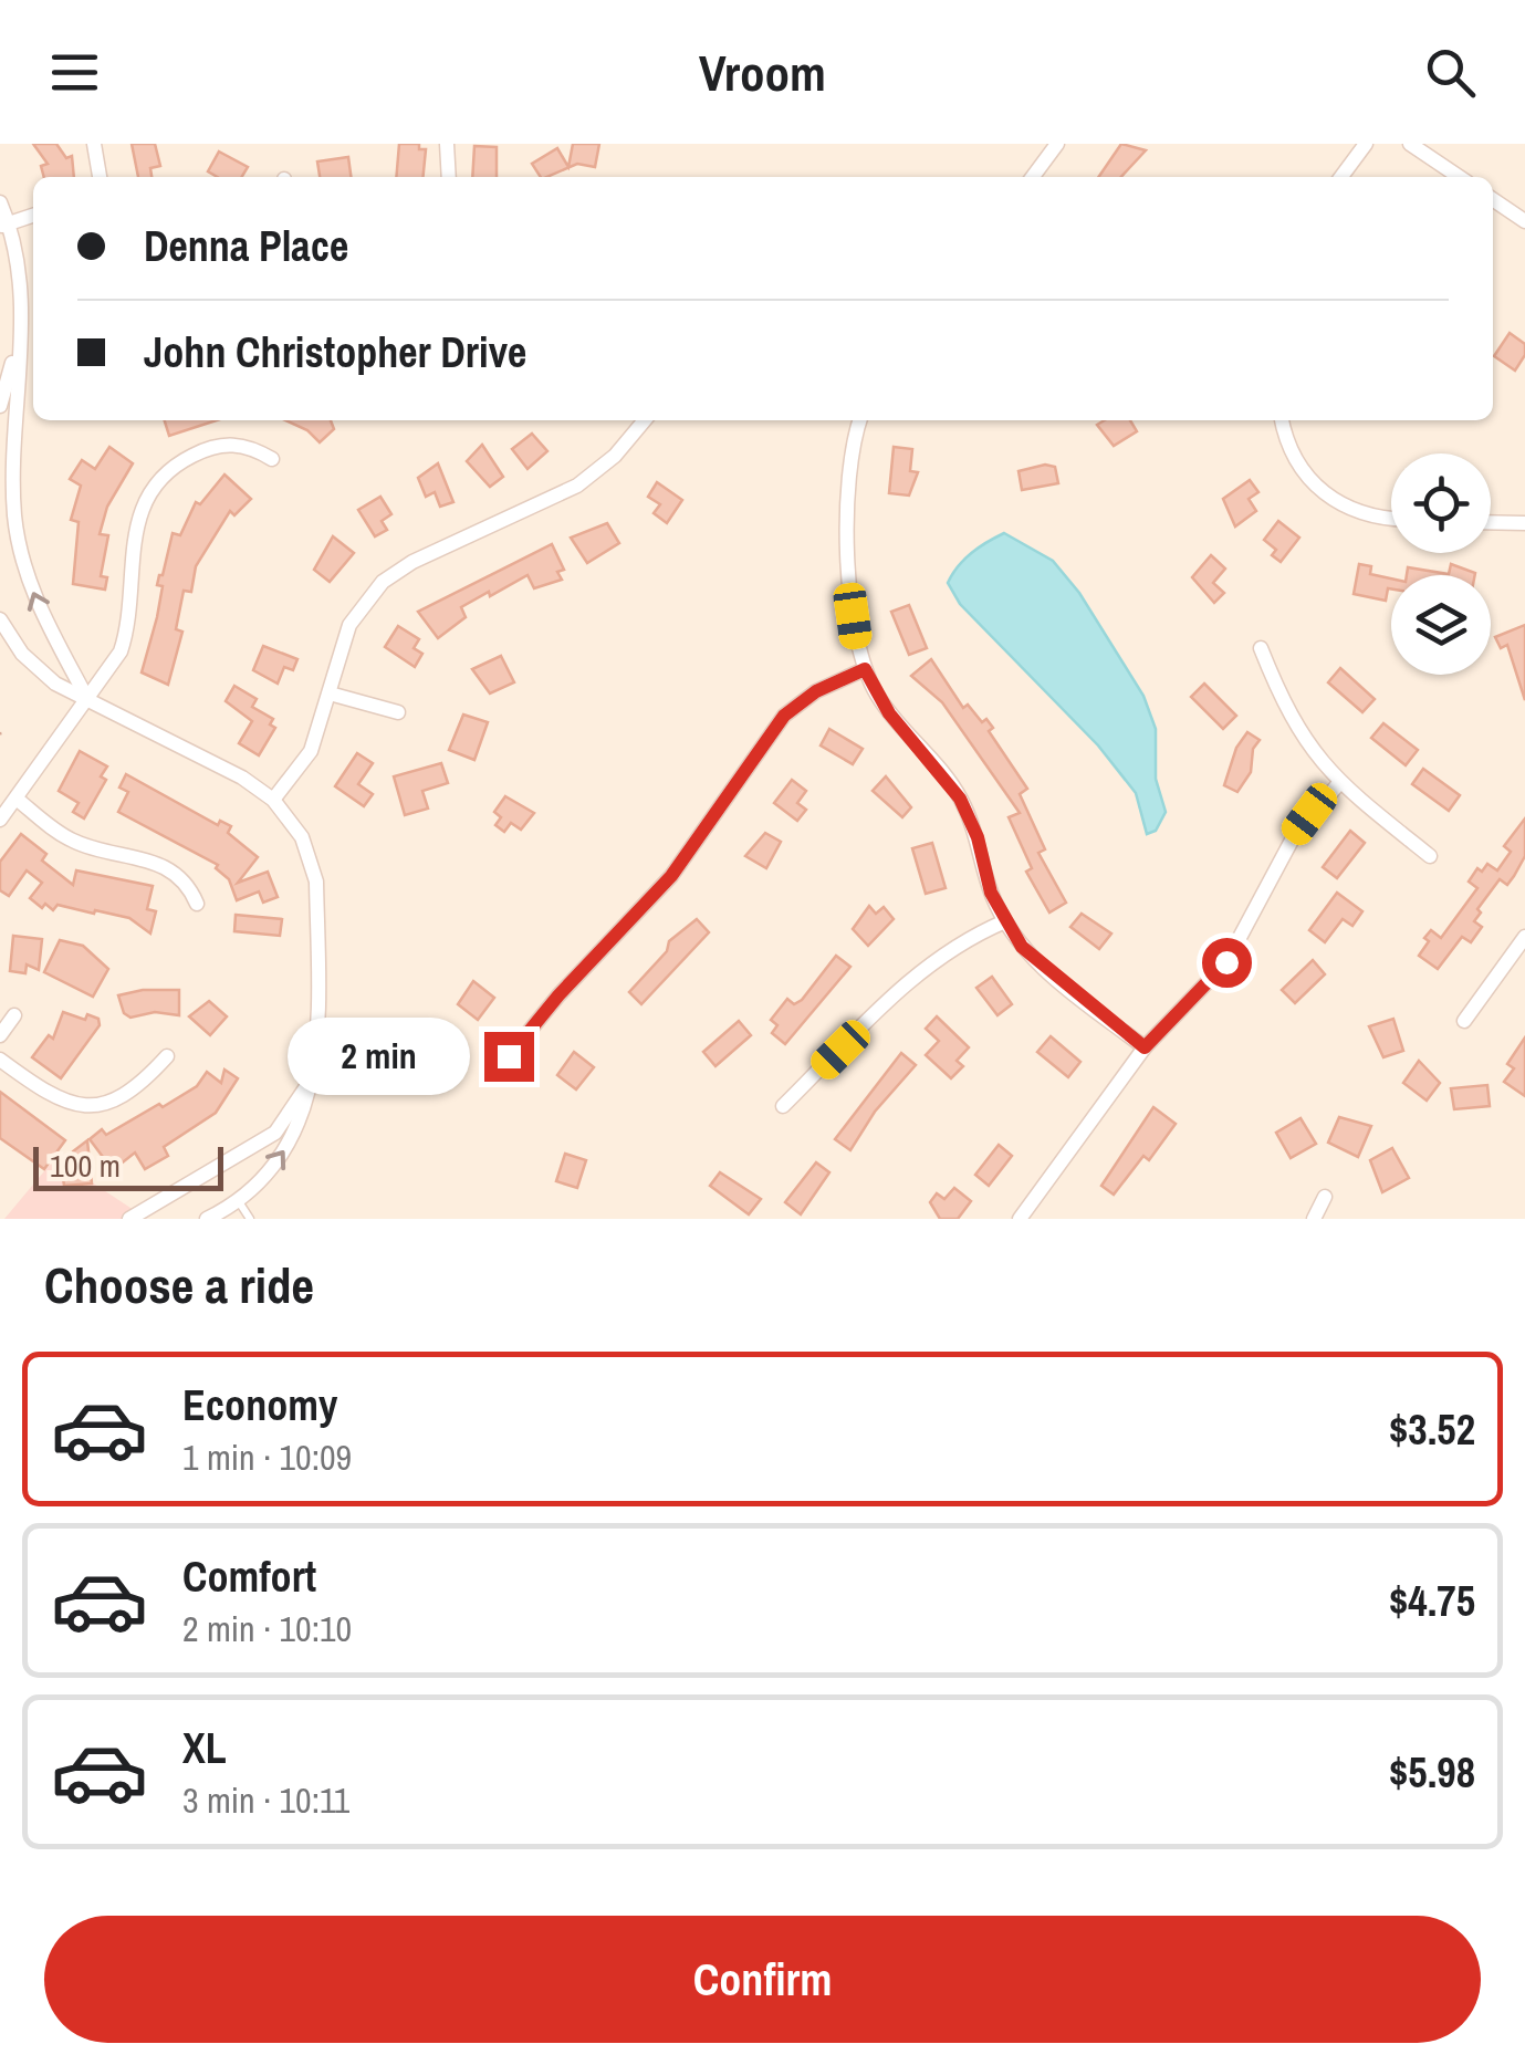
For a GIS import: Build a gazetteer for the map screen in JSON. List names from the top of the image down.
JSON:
{
  "scale_bar": "100 m",
  "page": {
    "header": "Vroom",
    "banner": ["Denna Place", "John Christopher Drive"],
    "bubble": "2 min",
    "scale": "100 m",
    "heading": "Choose a ride",
    "list": [
      {
        "name": "Economy",
        "note": "1 min · 10:09",
        "value": "$3.52"
      },
      {
        "name": "Comfort",
        "note": "2 min · 10:10",
        "value": "$4.75"
      },
      {
        "name": "XL",
        "note": "3 min · 10:11",
        "value": "$5.98"
      }
    ],
    "buttons": "Confirm"
  }
}
